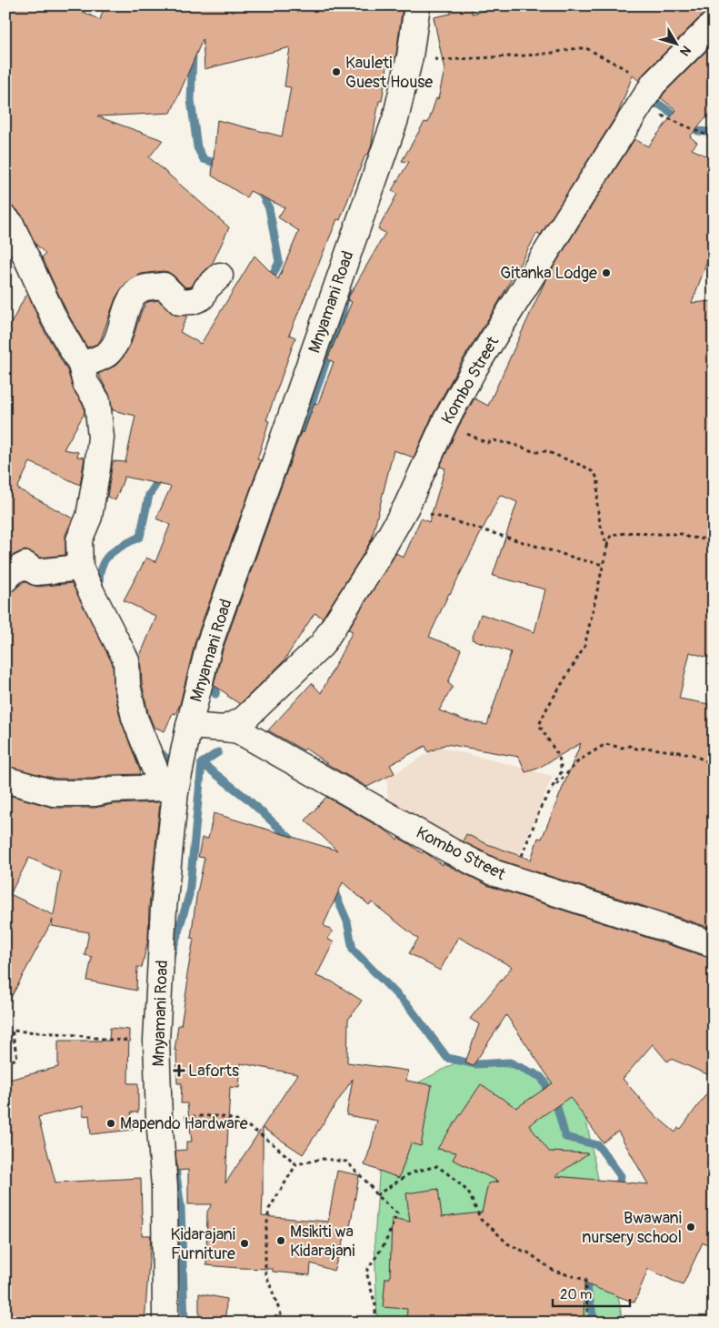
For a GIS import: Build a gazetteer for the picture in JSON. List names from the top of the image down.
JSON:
{
  "streets": {
    "street": ["Mnyamani Road", "Kombo Street"]
  },
  "crossings": [
    ["Mnyamani Road", "Kombo Street"]
  ],
  "places": {
    "other": [
      "Kauleti Guest House",
      "Gitanka Lodge",
      "Mapendo Hardware",
      "Bwawani nursery school",
      "Msikiti wa Kidarajani",
      "Kidarajani Furniture"
    ],
    "health": ["Laforts"]
  },
  "scale_bar": "20 m",
  "north": "bottom right"
}
